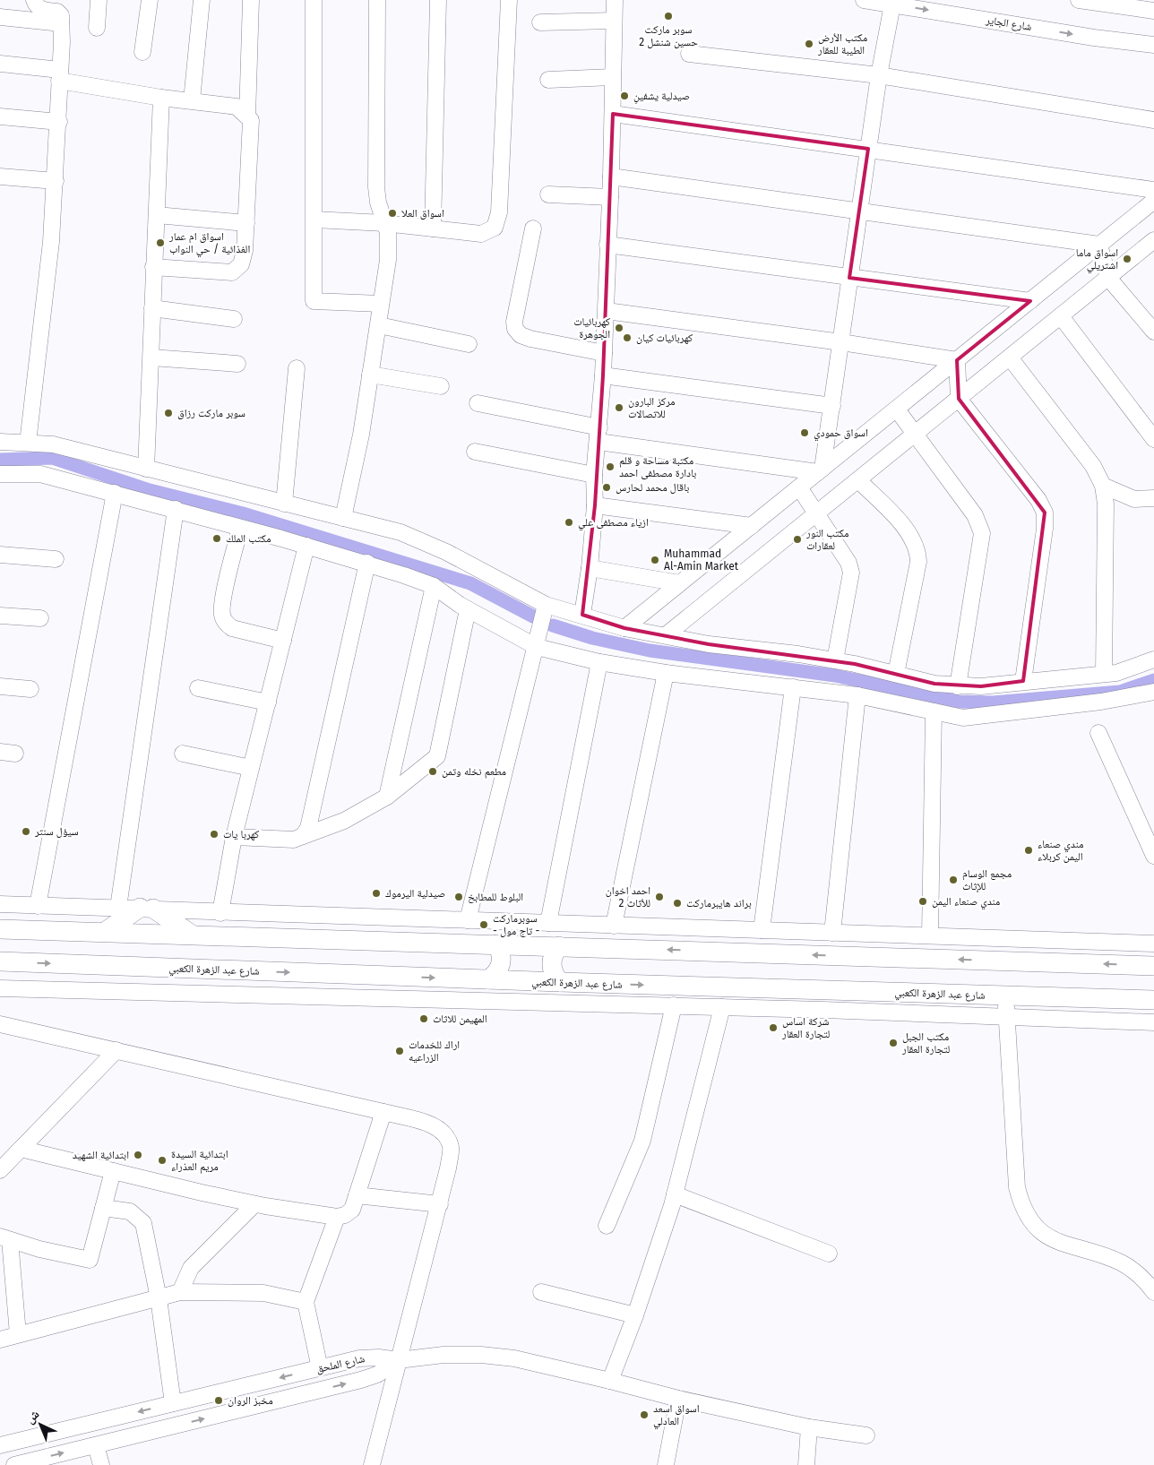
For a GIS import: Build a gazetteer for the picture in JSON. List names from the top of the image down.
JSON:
{
  "streets": {
    "main road": ["شارع عبد الزهرة الكعبي"],
    "street": ["شارع الجاير", "شارع الملحق"]
  },
  "places": [
    "سوبر ماركت حسين شنشل 2",
    "مكتب الأرض الطيبة للعقار",
    "صيدلية يشفينِ",
    "اسواق العلا",
    "اسواق ام عمار الغذائية / حي النواب",
    "اسواق ماما اشتريلي",
    "كهربائيات الجوهرة",
    "كهربائيات كيان",
    "مركز البارون للاتصالات",
    "سوبر ماركت رزاق",
    "اسواق حمودي",
    "مكتبة مساحة و قلم بادارة مصطفى احمد",
    "باقال محمد لحارس",
    "ازياء مصطفى علي",
    "مكتب الملك",
    "مكتب النور لعقارات",
    "Muhammad Al-Amin Market",
    "مطعم نخله وتمن",
    "سيؤل سنتر",
    "كهربا يات",
    "مندي صنعاء اليمن كربلاء",
    "مجمع الوسام للإثاث",
    "صيدلية اليرموك",
    "البلوط للمطابخ",
    "احمد اخوان 2 للأثاث",
    "مندي صنعاء اليمن",
    "براند هايبرماركت",
    "سوبرماركت - تاج مول -",
    "المهيمن للاثاث",
    "شركة اساس لتجارة العقار",
    "مكتب الجبل لتجارة العقار",
    "اراك للخدمات الزراعيه",
    "ابتدائية الشهيد",
    "ابتدائية السيدة مريم العذراء",
    "مخبز الروان",
    "اسواق اسعد العادلي"
  ],
  "north": "top left"
}
